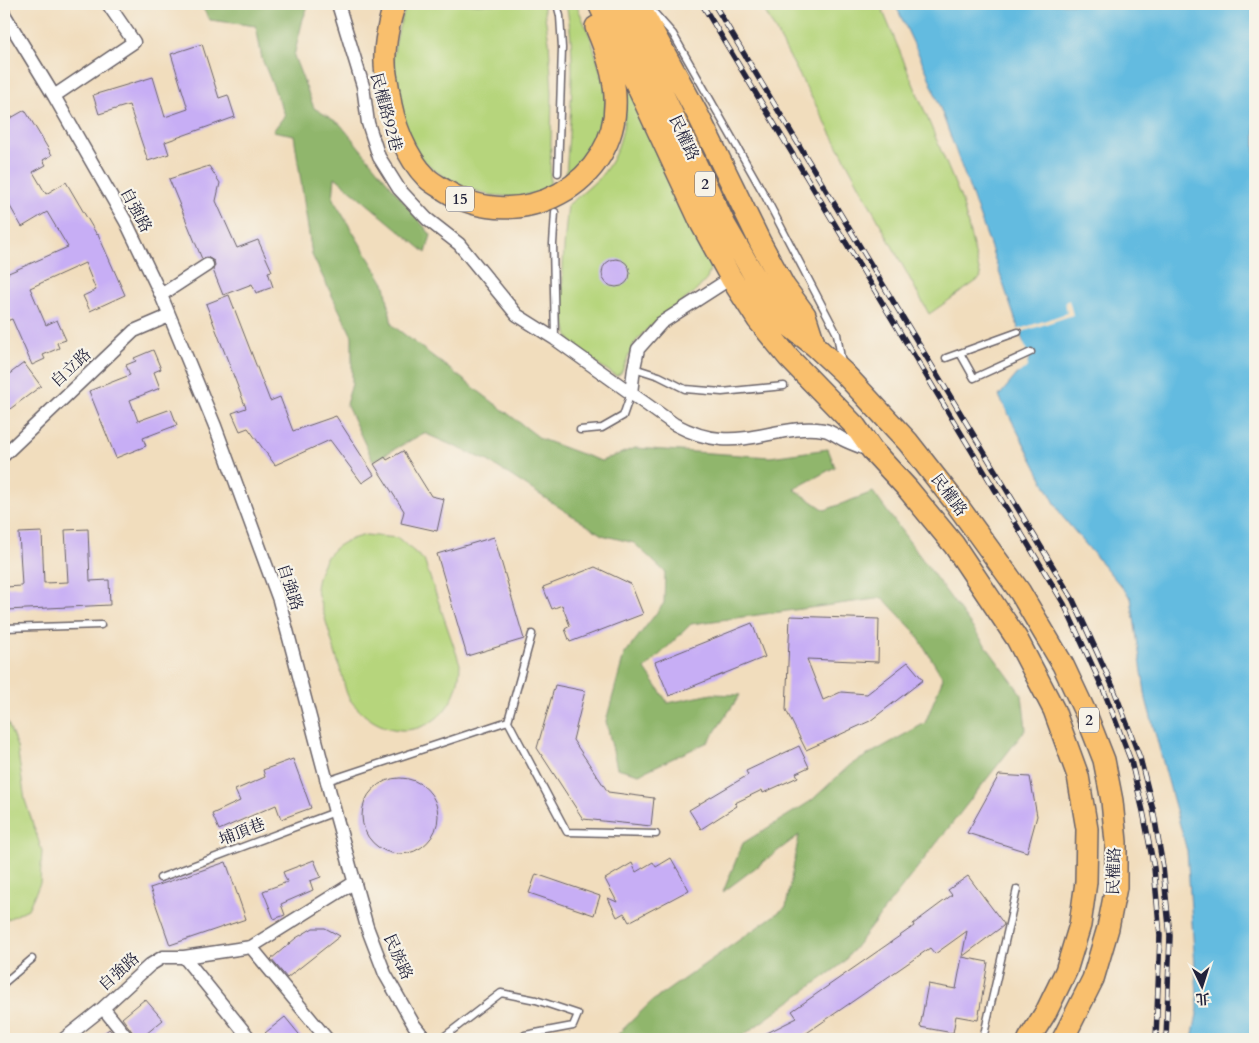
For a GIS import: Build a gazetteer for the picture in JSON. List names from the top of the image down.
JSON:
{
  "streets": {
    "main road": ["民權路", "2", "15"],
    "street": [
      "民權路92巷",
      "自強路",
      "自立路",
      "民族路"
    ],
    "lane": ["埔頂巷"]
  },
  "crossings": [
    ["民權路92巷", "民權路"],
    ["自強路", "自立路"],
    ["自強路", "埔頂巷"],
    ["自強路", "民族路"]
  ],
  "north": "bottom"
}
